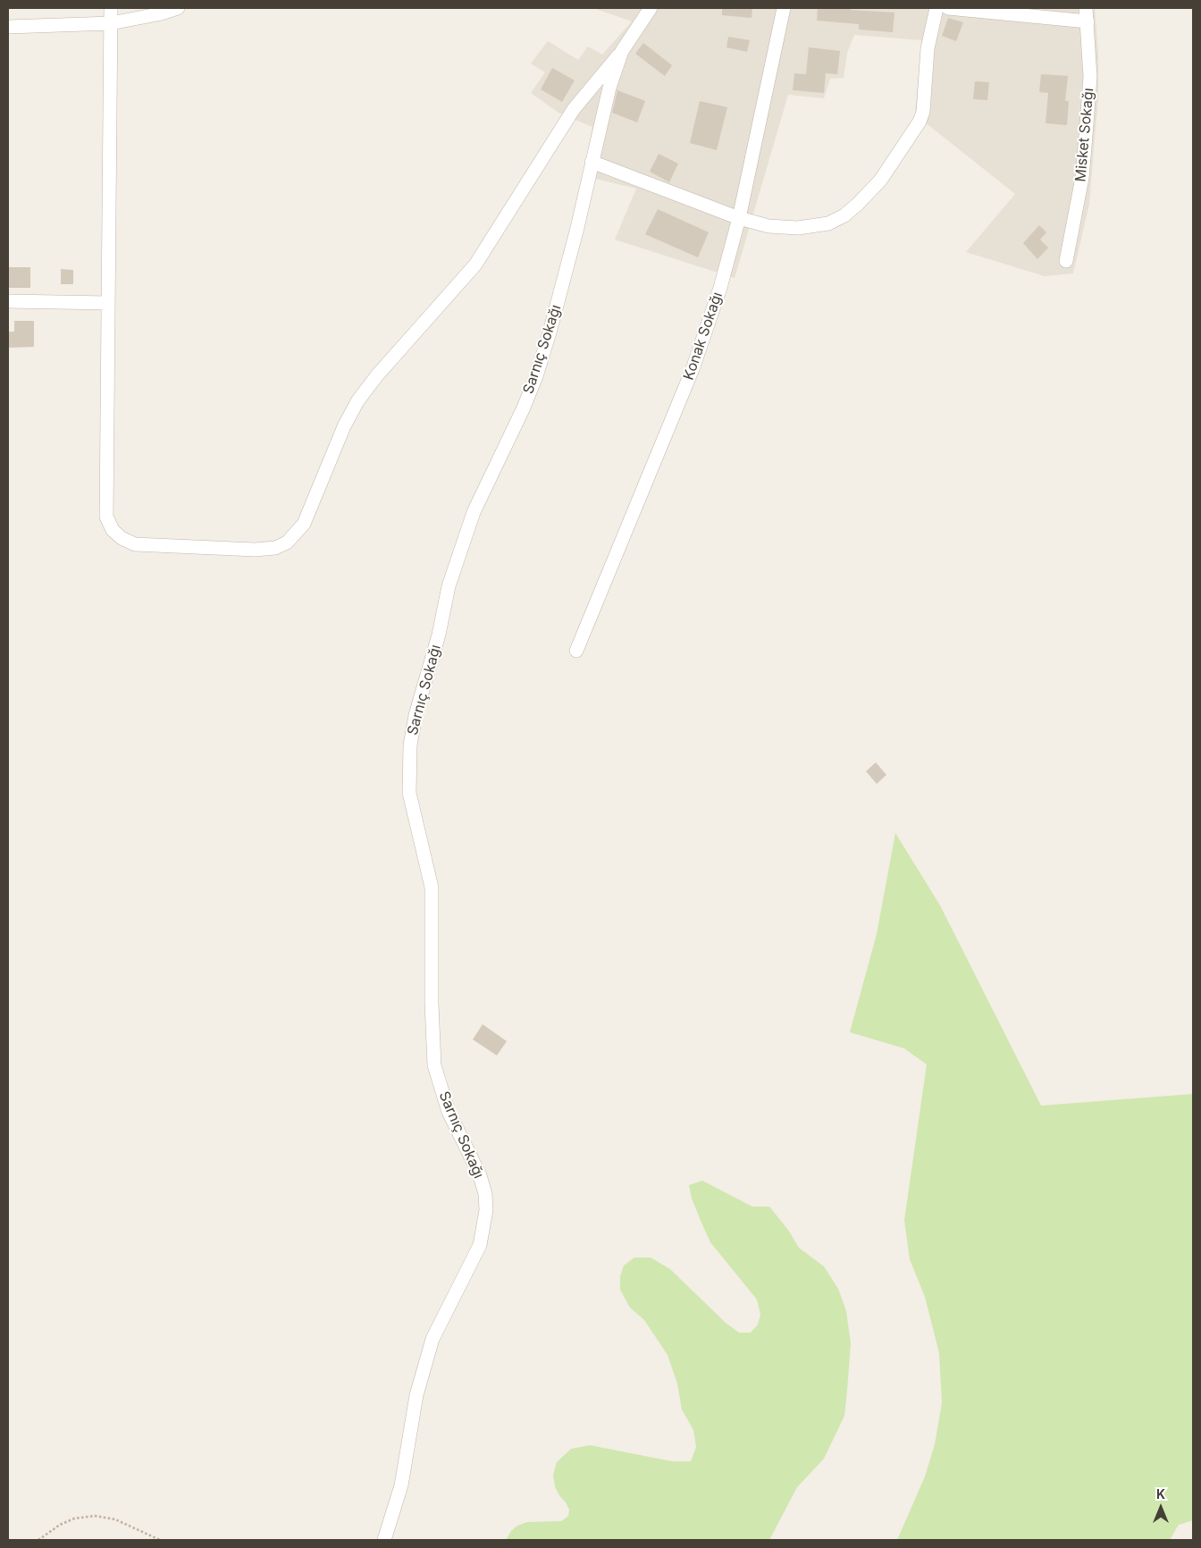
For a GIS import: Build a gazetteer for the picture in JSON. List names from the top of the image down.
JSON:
{
  "streets": {
    "street": ["Misket Sokağı", "Konak Sokağı", "Sarnıç Sokağı"]
  },
  "north": "top"
}
